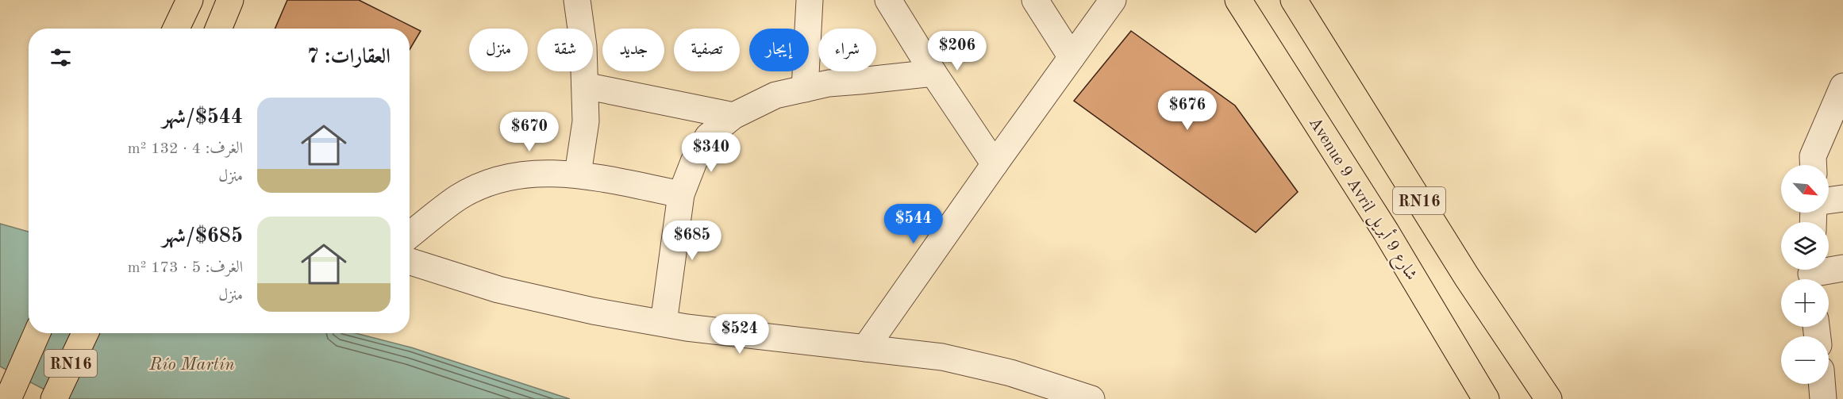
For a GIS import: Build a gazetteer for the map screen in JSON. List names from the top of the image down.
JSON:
{
  "streets": {
    "main road": ["Avenue 9 Avril شارع 9 أبريل", "RN16"]
  },
  "water": ["Río Martín"],
  "north": "bottom right",
  "page": {
    "chip": [
      "شراء",
      "إيجار",
      "تصفية",
      "جديد",
      "شقة",
      "منزل"
    ],
    "heading": "العقارات: 7",
    "price": [
      "$206",
      "$676",
      "$670",
      "$340",
      "$544",
      "$685",
      "$524"
    ],
    "list": [
      {
        "name": "$544/شهر",
        "note": "الغرف: 4 · 132 m² · منزل"
      },
      {
        "name": "$685/شهر",
        "note": "الغرف: 5 · 173 m² · منزل"
      }
    ],
    "map_buttons": ["+", "−"]
  }
}
